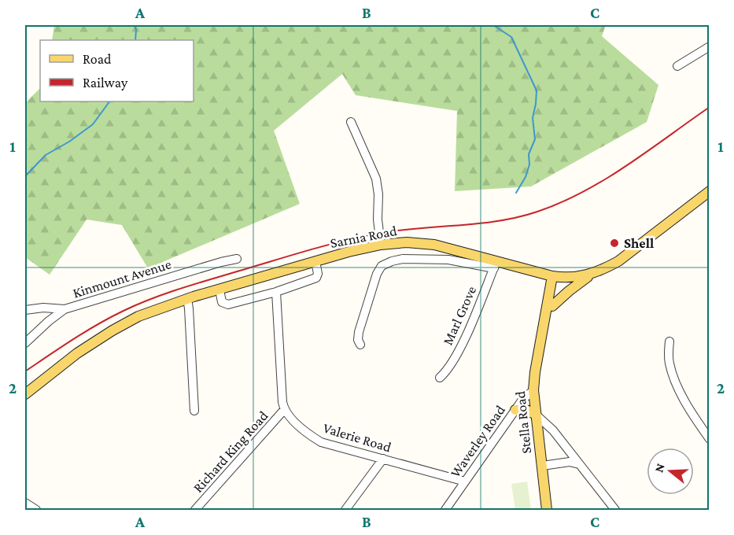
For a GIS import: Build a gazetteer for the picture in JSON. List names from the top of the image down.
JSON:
{
  "streets": {
    "main road": ["Sarnia Road", "Stella Road"],
    "street": [
      "Kinmount Avenue",
      "Marl Grove",
      "Valerie Road",
      "Waverley Road",
      "Richard King Road"
    ]
  },
  "crossings": [
    ["Sarnia Road", "Marl Grove"],
    ["Sarnia Road", "Stella Road"],
    ["Stella Road", "Waverley Road"],
    ["Valerie Road", "Waverley Road"],
    ["Valerie Road", "Richard King Road"]
  ],
  "places": ["Shell"],
  "legend": ["Road", "Railway"],
  "north": "left",
  "grid": {
    "columns": ["A", "B", "C"],
    "rows": ["1", "2"]
  }
}
